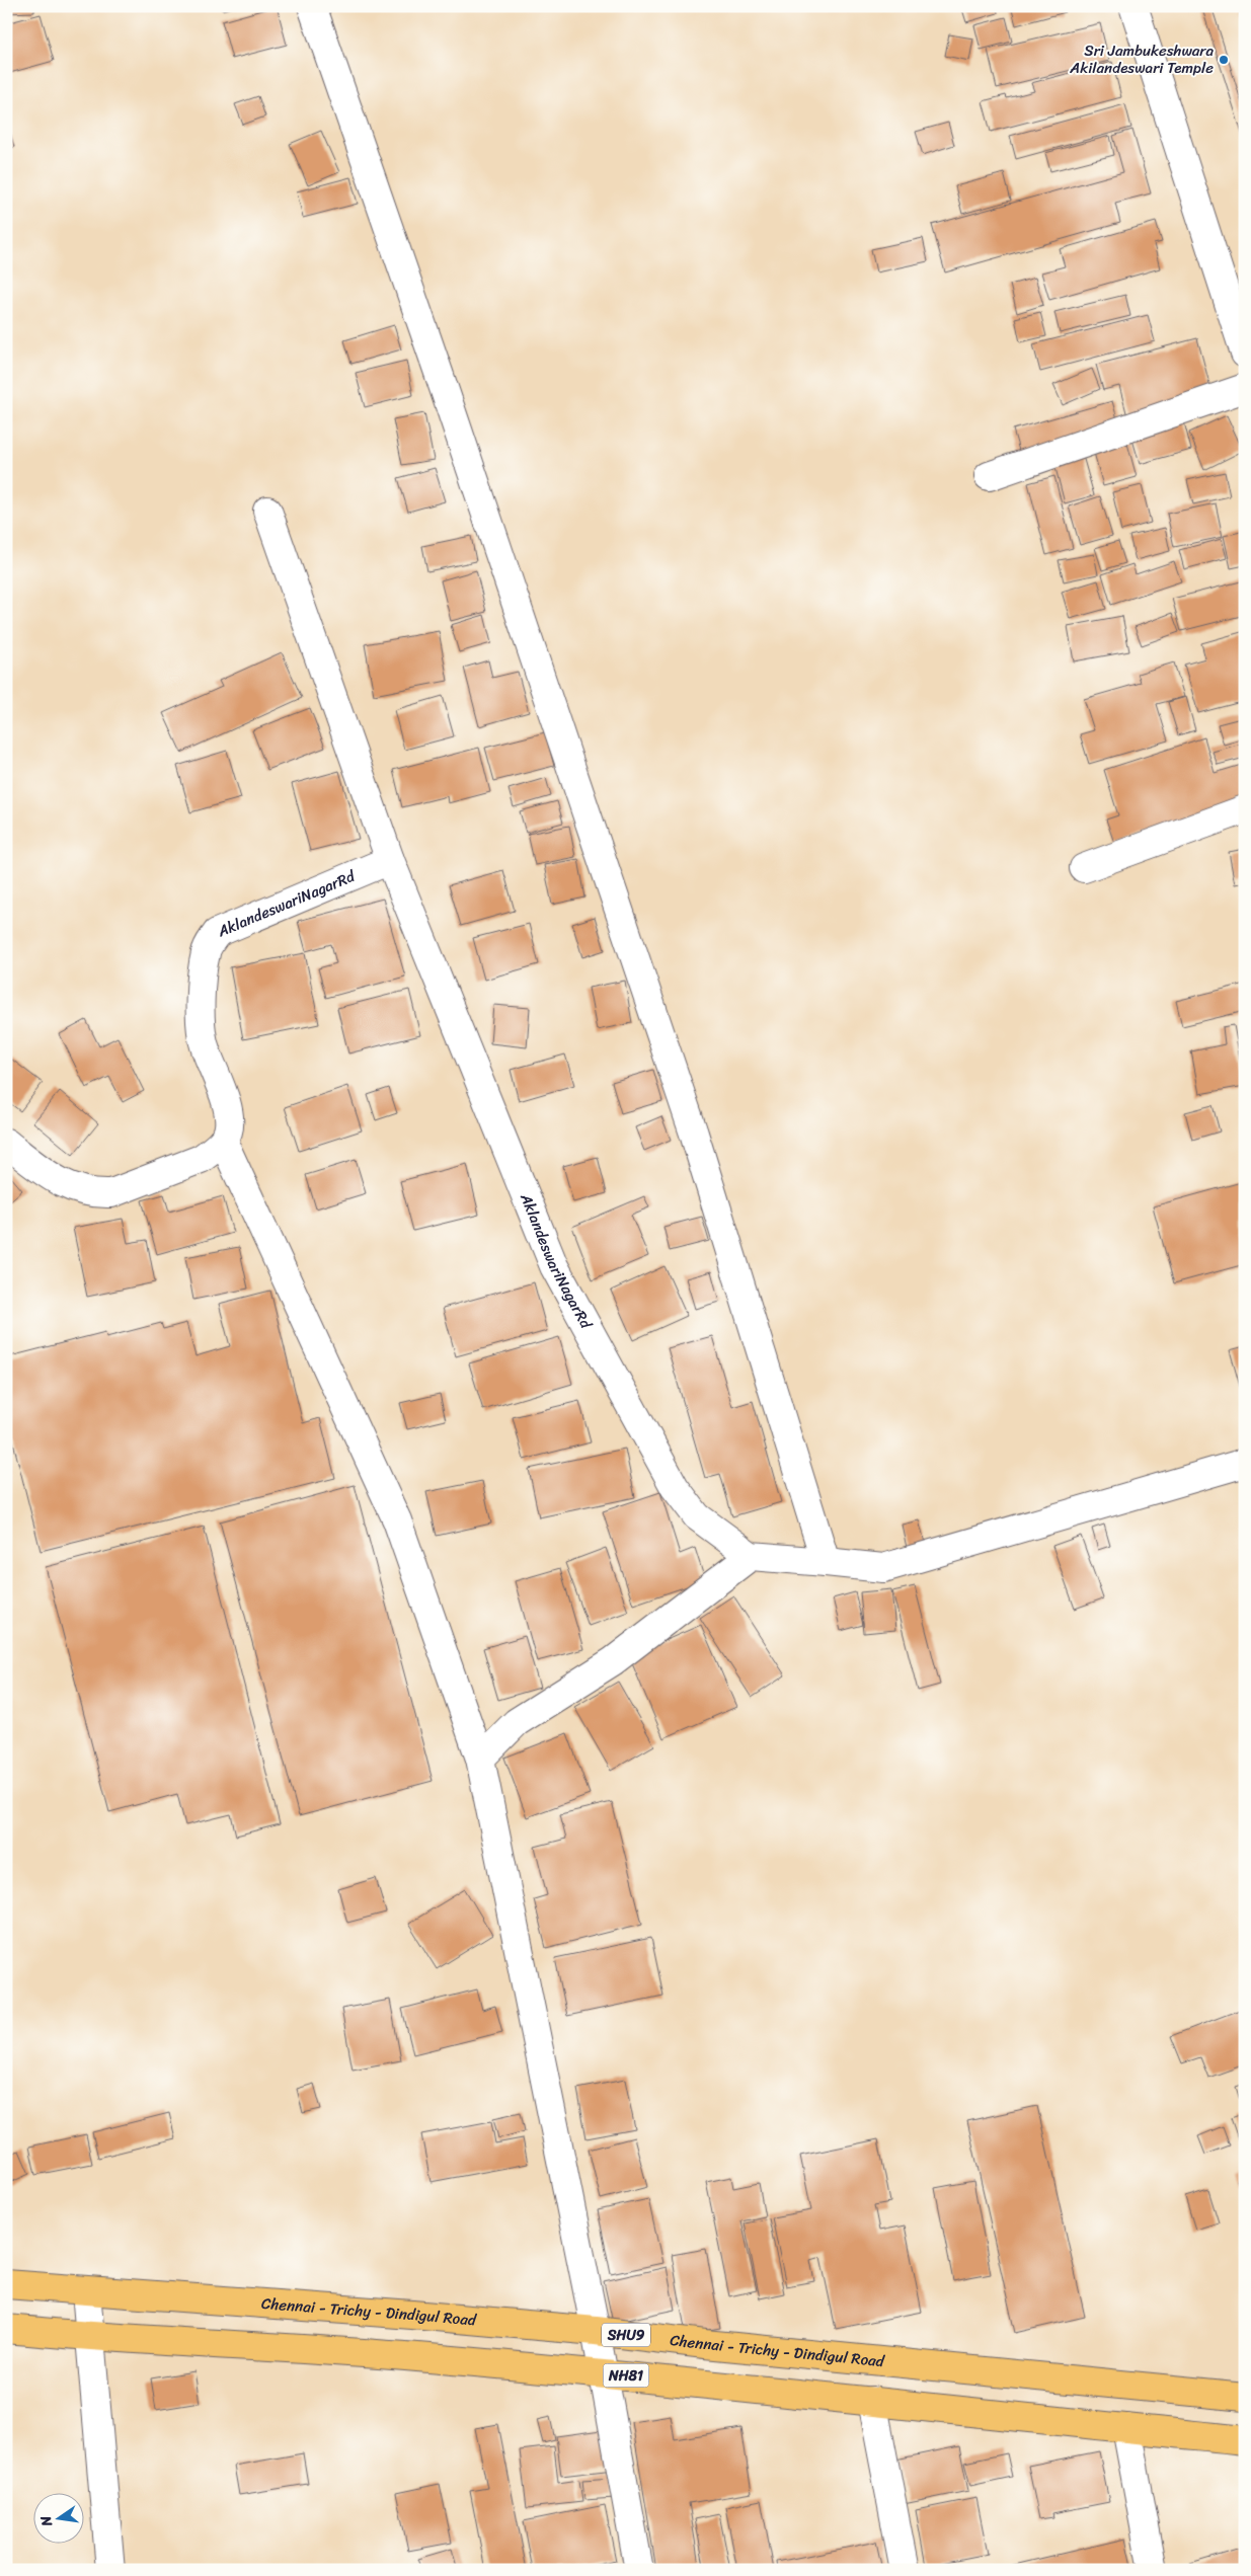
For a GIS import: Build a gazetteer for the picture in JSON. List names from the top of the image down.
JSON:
{
  "streets": {
    "highway": ["Chennai - Trichy - Dindigul Road", "SHU9", "NH81"],
    "street": ["AklandeswariNagarRd"]
  },
  "places": ["Sri Jambukeshwara Akilandeswari Temple"],
  "north": "left"
}
